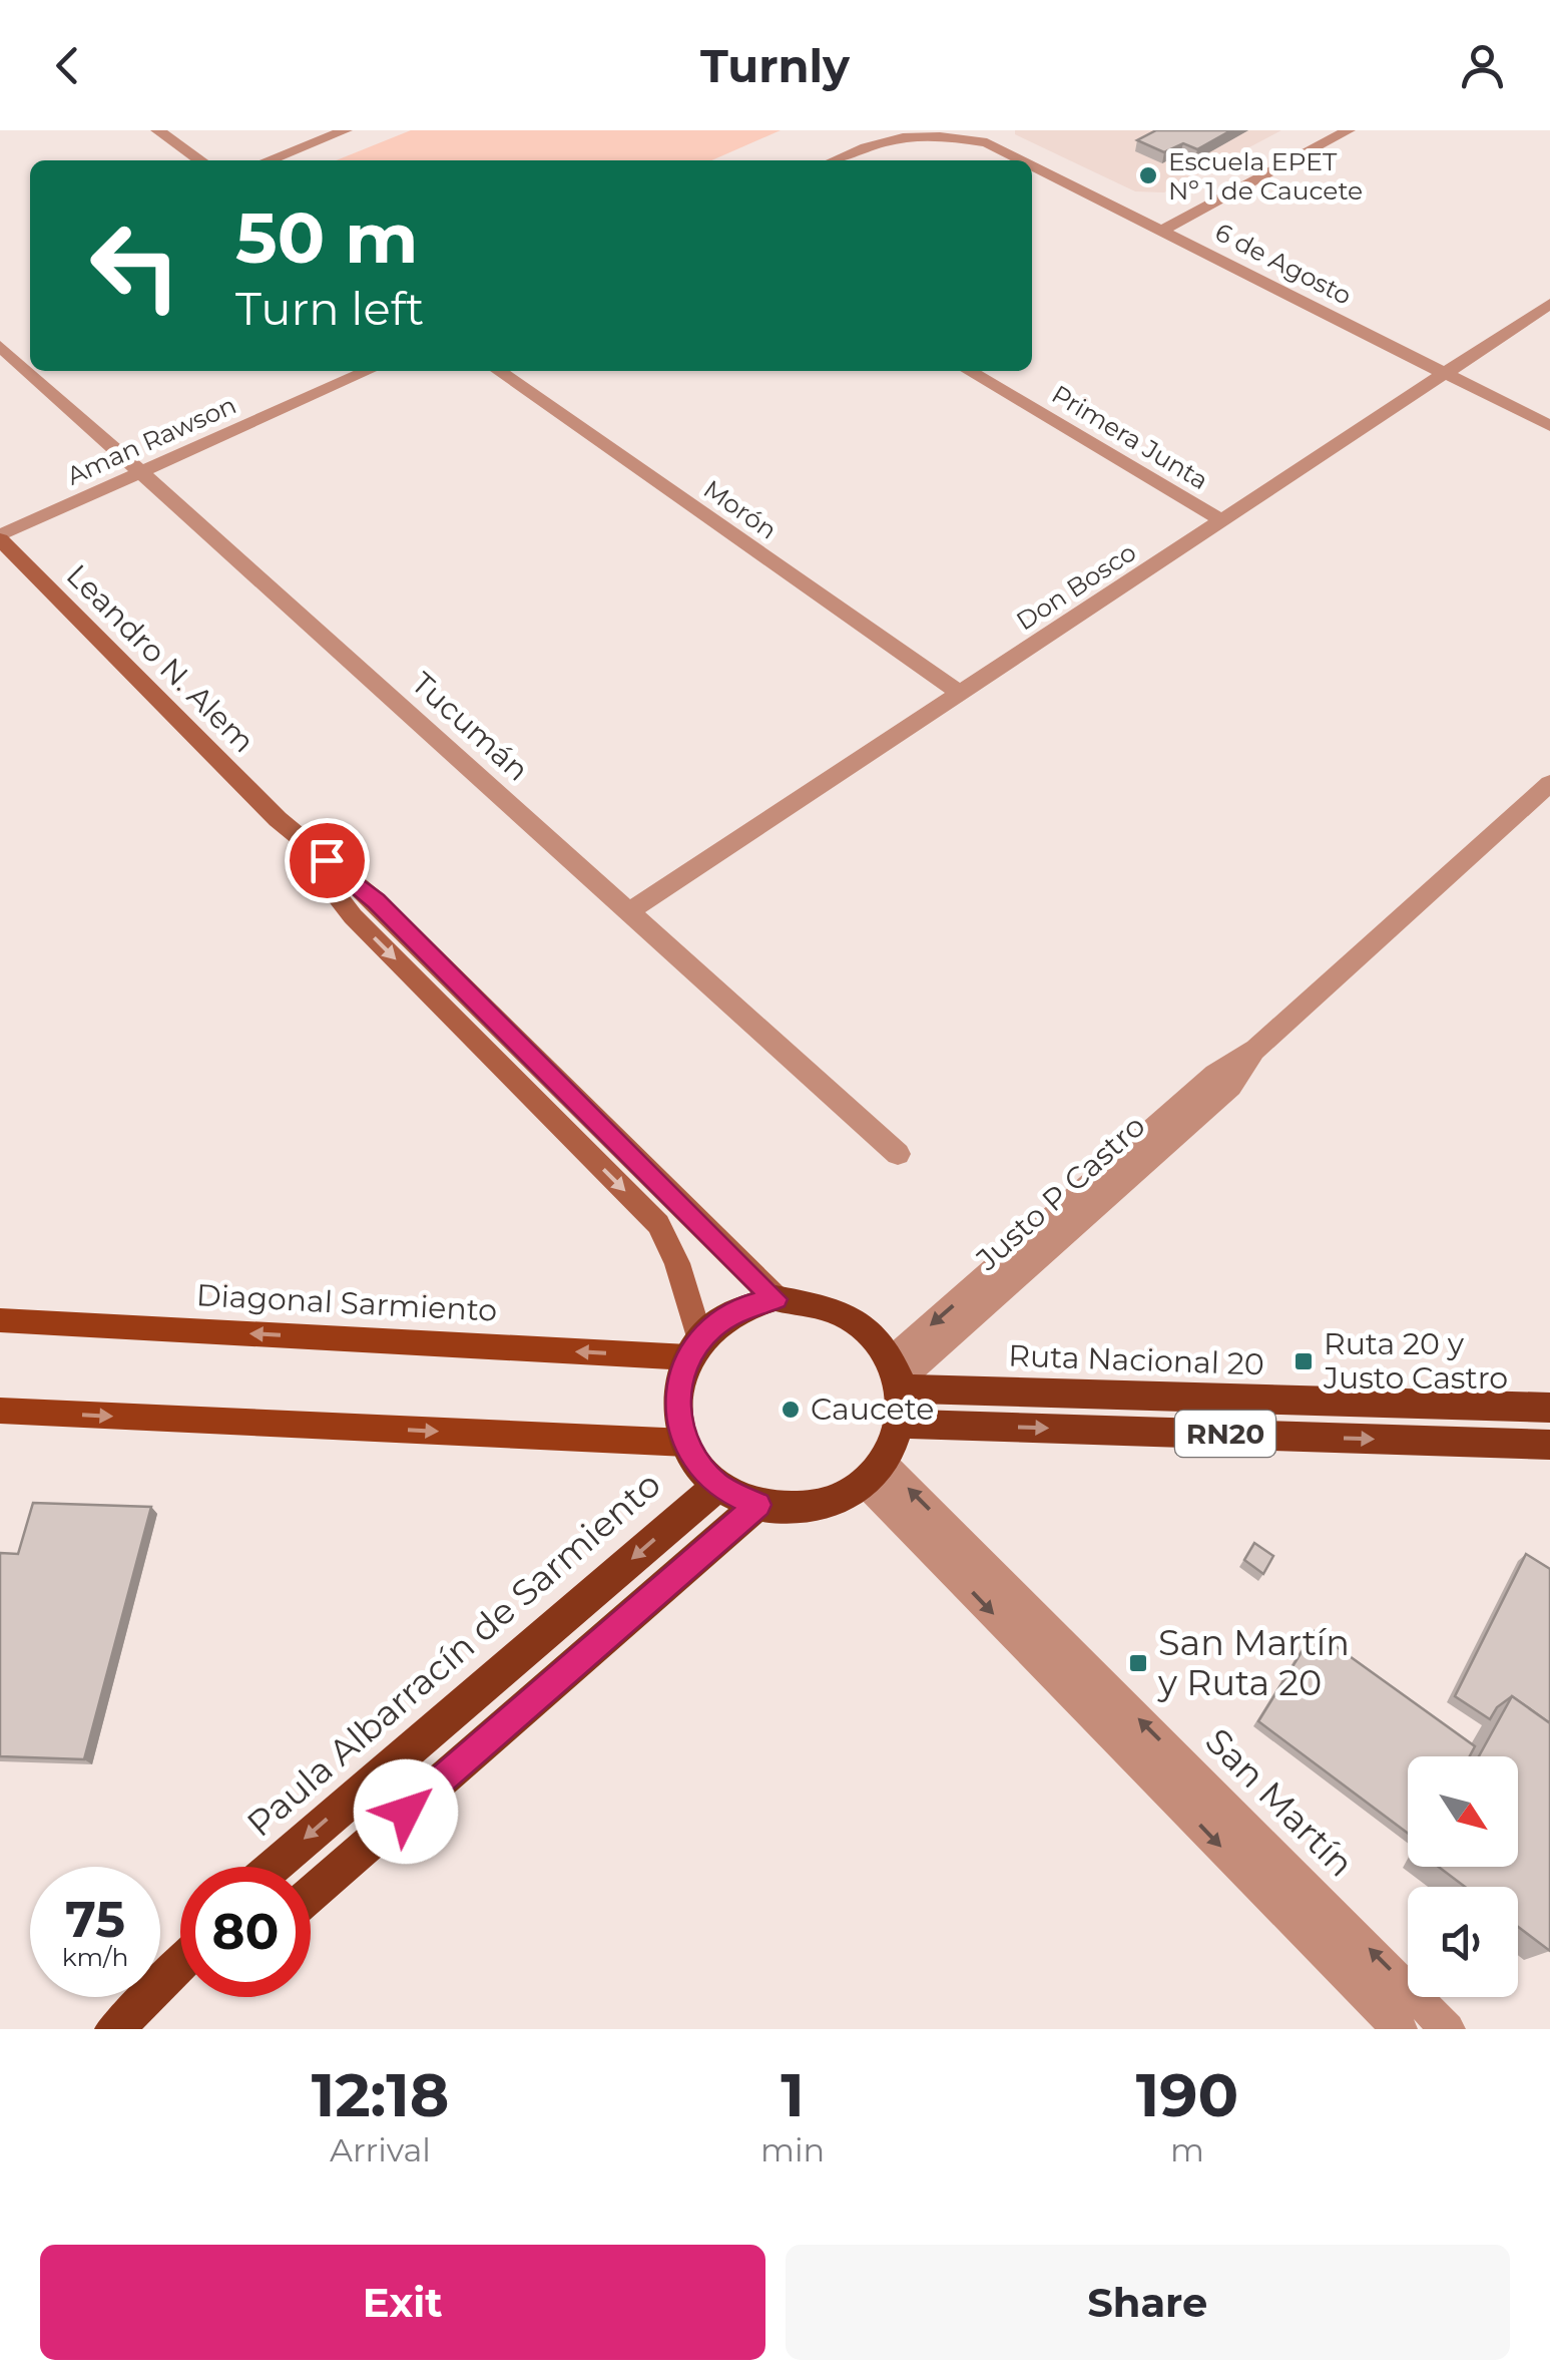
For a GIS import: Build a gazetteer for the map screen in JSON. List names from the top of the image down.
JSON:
{
  "streets": {
    "highway": ["Ruta Nacional 20", "RN20", "Paula Albarracín de Sarmiento"],
    "main road": ["Leandro N. Alem", "Diagonal Sarmiento"],
    "street": [
      "6 de Agosto",
      "Primera Junta",
      "Aman Rawson",
      "Morón",
      "Don Bosco",
      "Tucumán",
      "Justo P Castro",
      "San Martín"
    ]
  },
  "crossings": [
    ["6 de Agosto", "Don Bosco"],
    ["Primera Junta", "Don Bosco"],
    ["Aman Rawson", "Leandro N. Alem"],
    ["Aman Rawson", "Tucumán"],
    ["Morón", "Don Bosco"],
    ["Don Bosco", "Tucumán"],
    ["Justo P Castro", "Diagonal Sarmiento"],
    ["Justo P Castro", "Ruta Nacional 20"],
    ["Justo P Castro", "RN20"],
    ["Justo P Castro", "Paula Albarracín de Sarmiento"],
    ["Justo P Castro", "San Martín"],
    ["Diagonal Sarmiento", "Ruta Nacional 20"],
    ["Diagonal Sarmiento", "RN20"],
    ["Diagonal Sarmiento", "Paula Albarracín de Sarmiento"],
    ["Diagonal Sarmiento", "San Martín"],
    ["Ruta Nacional 20", "RN20"],
    ["Ruta Nacional 20", "Paula Albarracín de Sarmiento"],
    ["Ruta Nacional 20", "San Martín"],
    ["RN20", "Paula Albarracín de Sarmiento"],
    ["RN20", "San Martín"],
    ["Paula Albarracín de Sarmiento", "San Martín"]
  ],
  "places": {
    "other": ["Escuela EPET Nº 1 de Caucete", "Caucete"],
    "transit": ["Ruta 20 y Justo Castro", "San Martín y Ruta 20"]
  },
  "north": "bottom right",
  "page": {
    "header": "Turnly",
    "turn": ["50 m", "Turn left"],
    "speed": "75 km/h",
    "limit": "80",
    "eta": [
      "12:18",
      "Arrival",
      "1",
      "min",
      "190",
      "m"
    ],
    "buttons": ["Exit", "Share"]
  }
}
